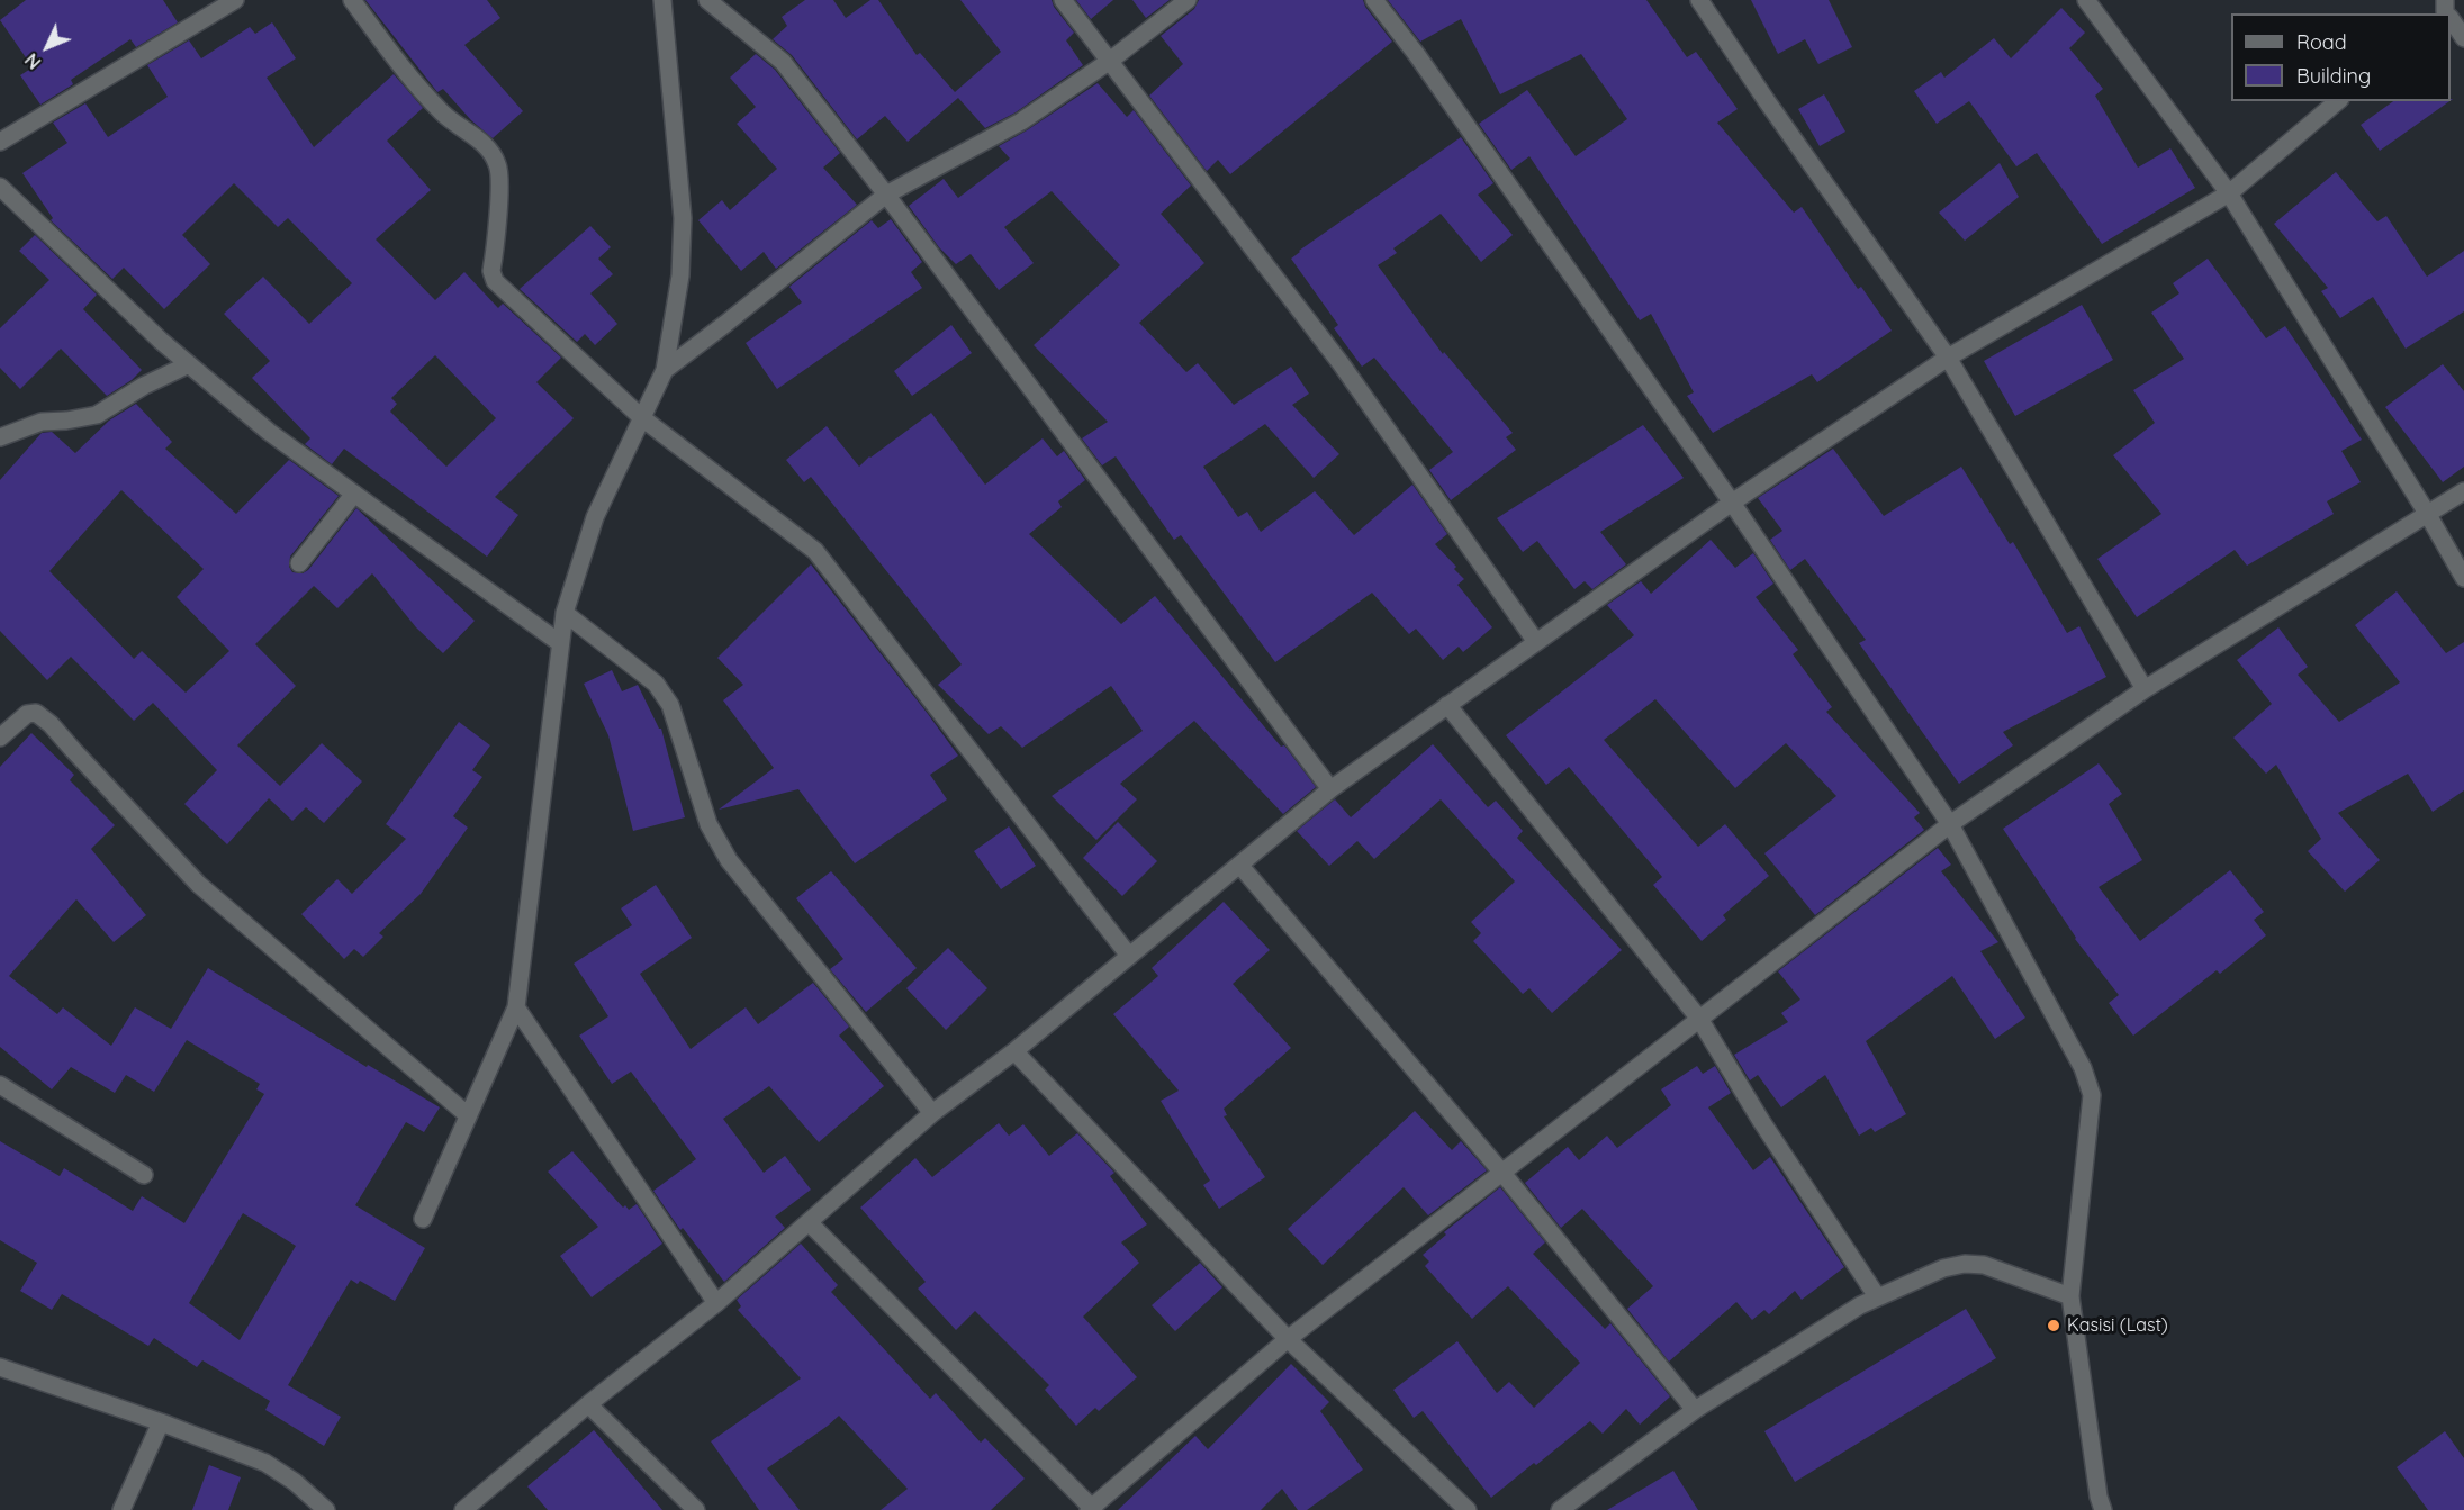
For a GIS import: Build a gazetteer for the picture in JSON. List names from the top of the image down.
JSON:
{
  "places": ["Kasisi (Last)"],
  "legend": ["Road", "Building"],
  "north": "bottom left"
}
